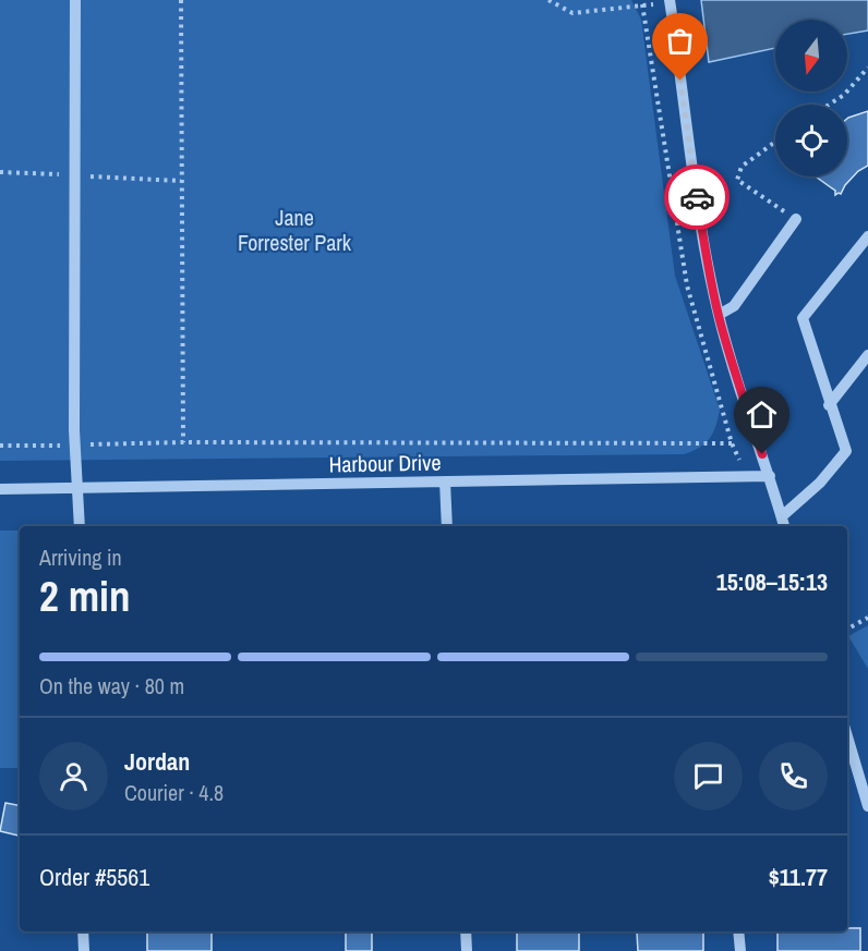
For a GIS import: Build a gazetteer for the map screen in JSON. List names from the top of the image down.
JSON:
{
  "streets": {
    "street": ["Harbour Drive"]
  },
  "parks": ["Jane Forrester Park"],
  "north": "bottom",
  "page": {
    "heading": ["2 min", "Arriving in", "15:08–15:13"],
    "panel": [
      "Jordan",
      "Courier · 4.8",
      "Order #5561",
      "$11.77"
    ],
    "bar": "On the way · 80 m"
  }
}
